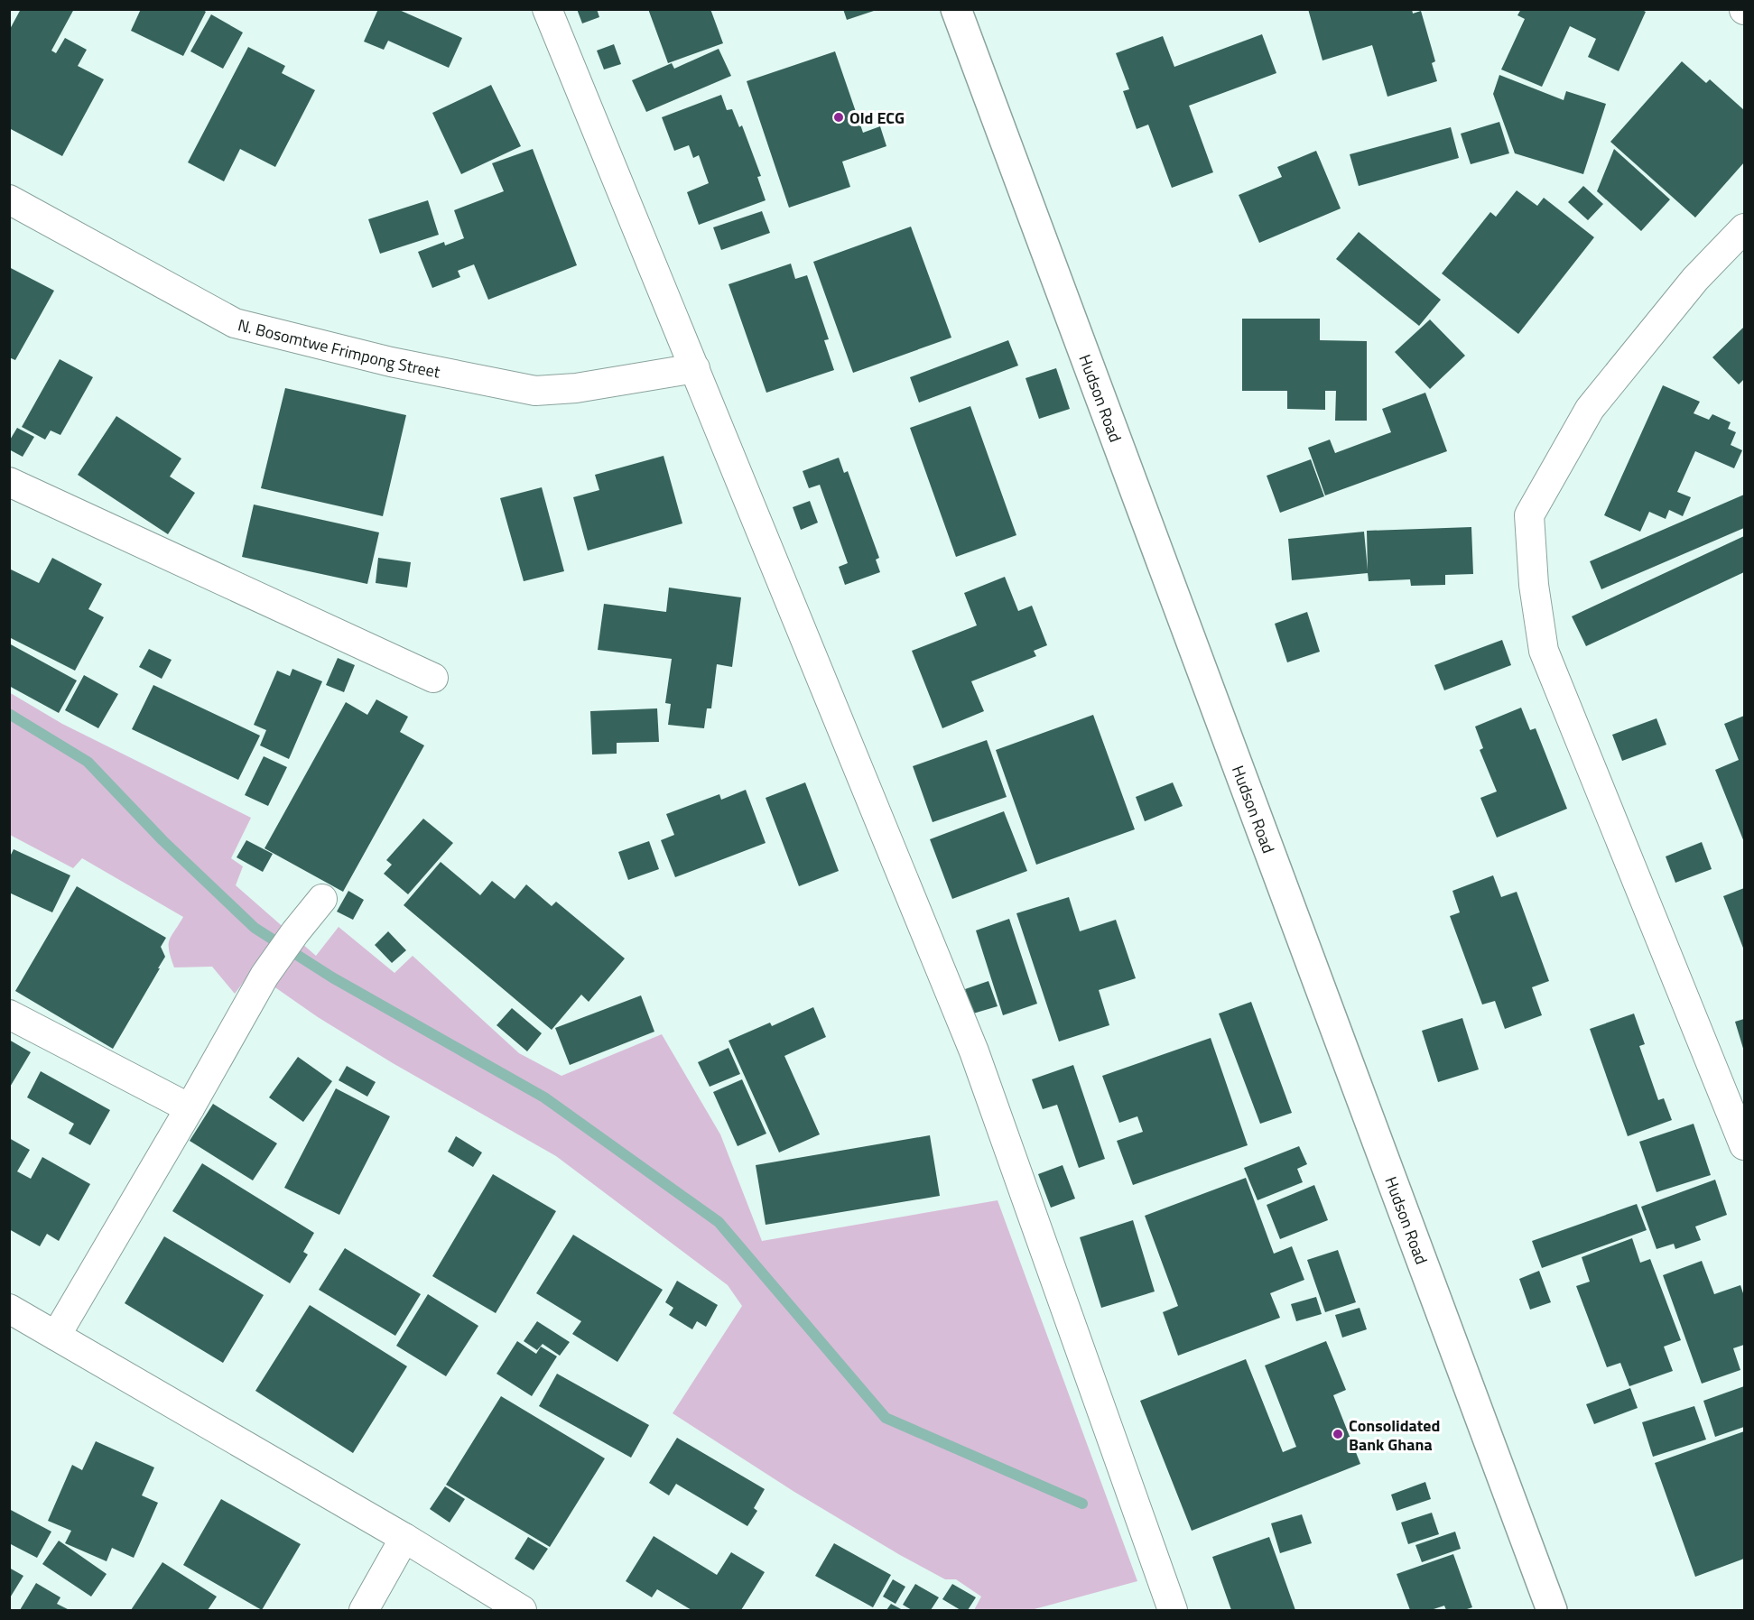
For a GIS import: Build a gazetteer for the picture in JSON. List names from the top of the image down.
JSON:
{
  "streets": {
    "street": ["N. Bosomtwe Frimpong Street", "Hudson Road"]
  },
  "places": ["Old ECG", "Consolidated Bank Ghana"]
}
